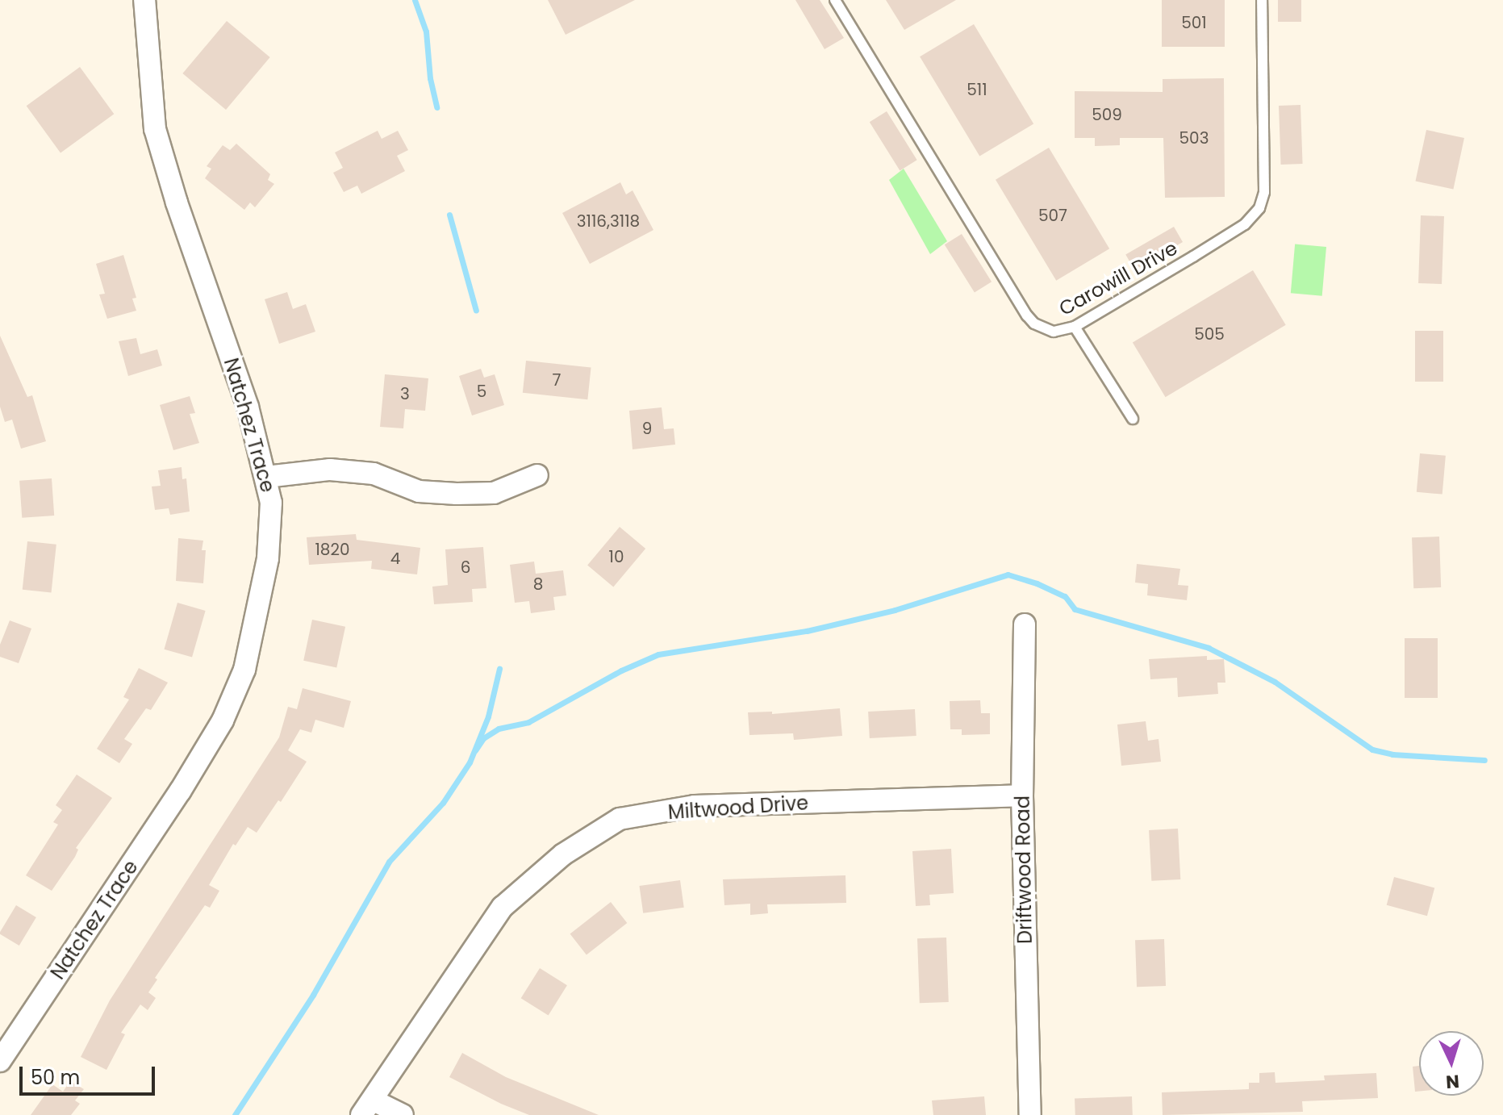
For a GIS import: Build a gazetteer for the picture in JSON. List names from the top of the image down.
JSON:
{
  "streets": {
    "street": ["Natchez Trace", "Miltwood Drive", "Driftwood Road"],
    "lane": ["Carowill Drive"]
  },
  "crossings": [
    ["Miltwood Drive", "Driftwood Road"]
  ],
  "house_numbers": [
    "501",
    "511",
    "509",
    "503",
    "507",
    "3116,3118",
    "505",
    "7",
    "5",
    "3",
    "9",
    "1820",
    "10",
    "4",
    "6",
    "8"
  ],
  "scale_bar": "50 m",
  "north": "bottom"
}
